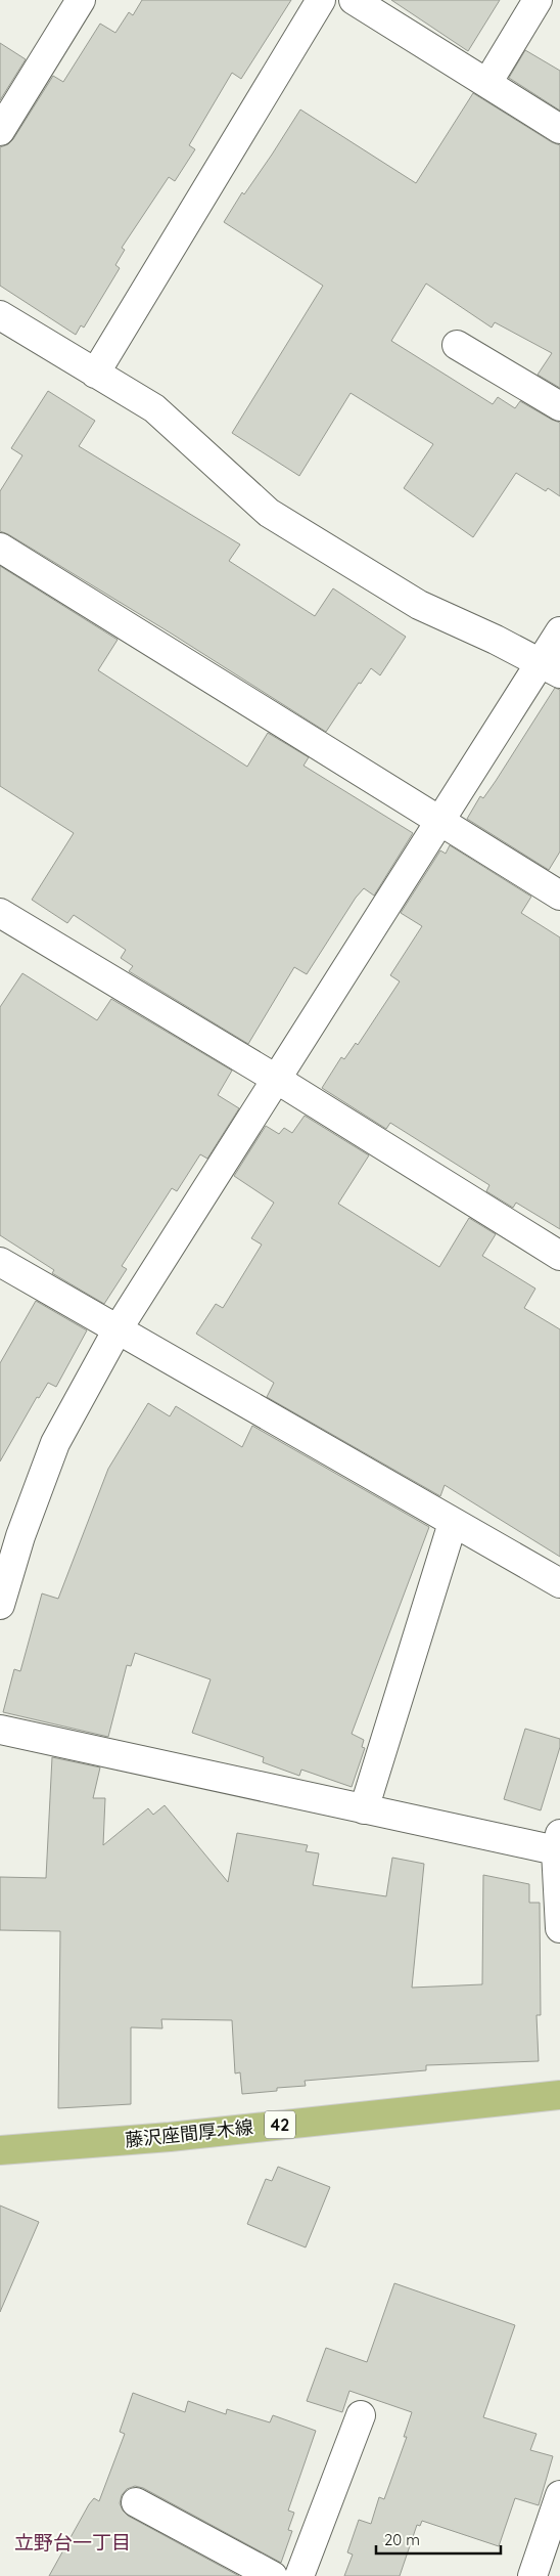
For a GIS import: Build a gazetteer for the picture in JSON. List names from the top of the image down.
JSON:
{
  "streets": {
    "main road": ["42", "藤沢座間厚木線"]
  },
  "districts": ["立野台一丁目"],
  "scale_bar": "20 m"
}
